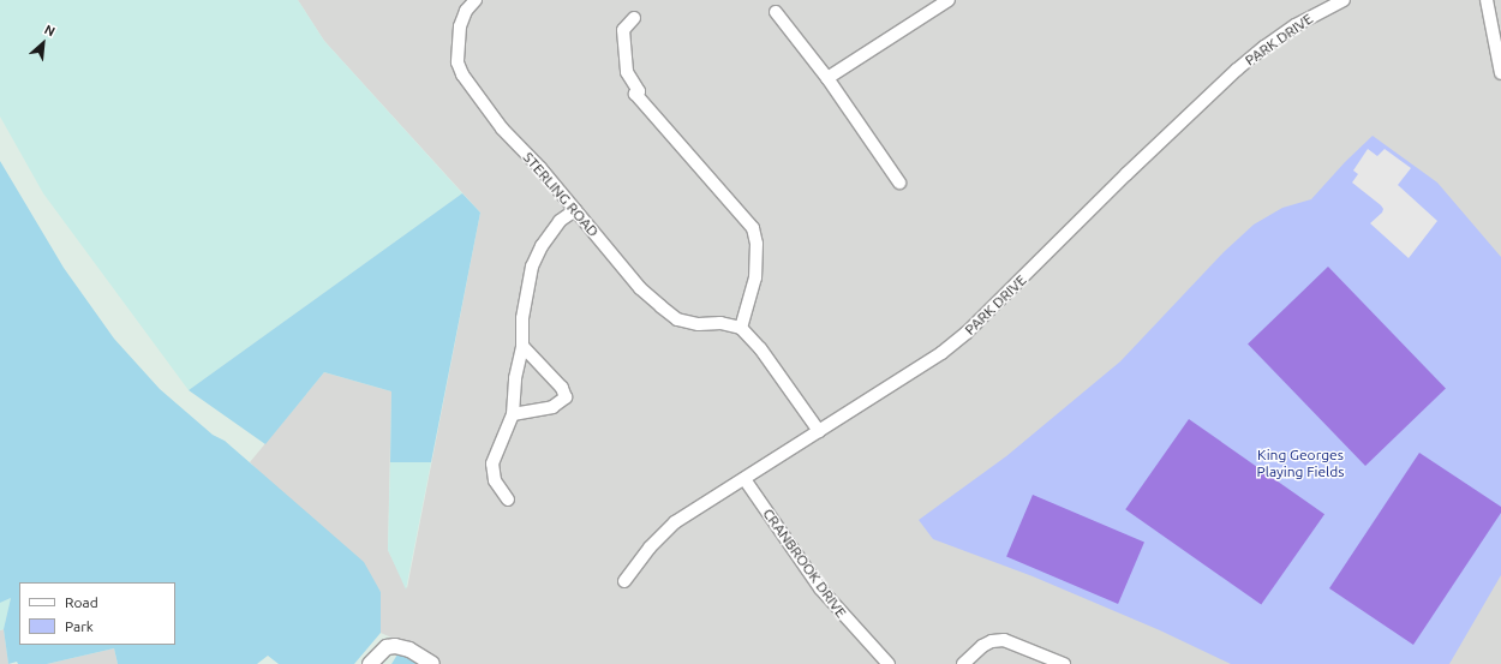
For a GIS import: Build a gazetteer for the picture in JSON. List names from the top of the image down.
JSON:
{
  "streets": {
    "street": ["PARK DRIVE", "STERLING ROAD", "CRANBROOK DRIVE"]
  },
  "crossings": [
    ["PARK DRIVE", "CRANBROOK DRIVE"]
  ],
  "parks": ["King Georges Playing Fields"],
  "legend": ["Road", "Park"],
  "north": "top right"
}
